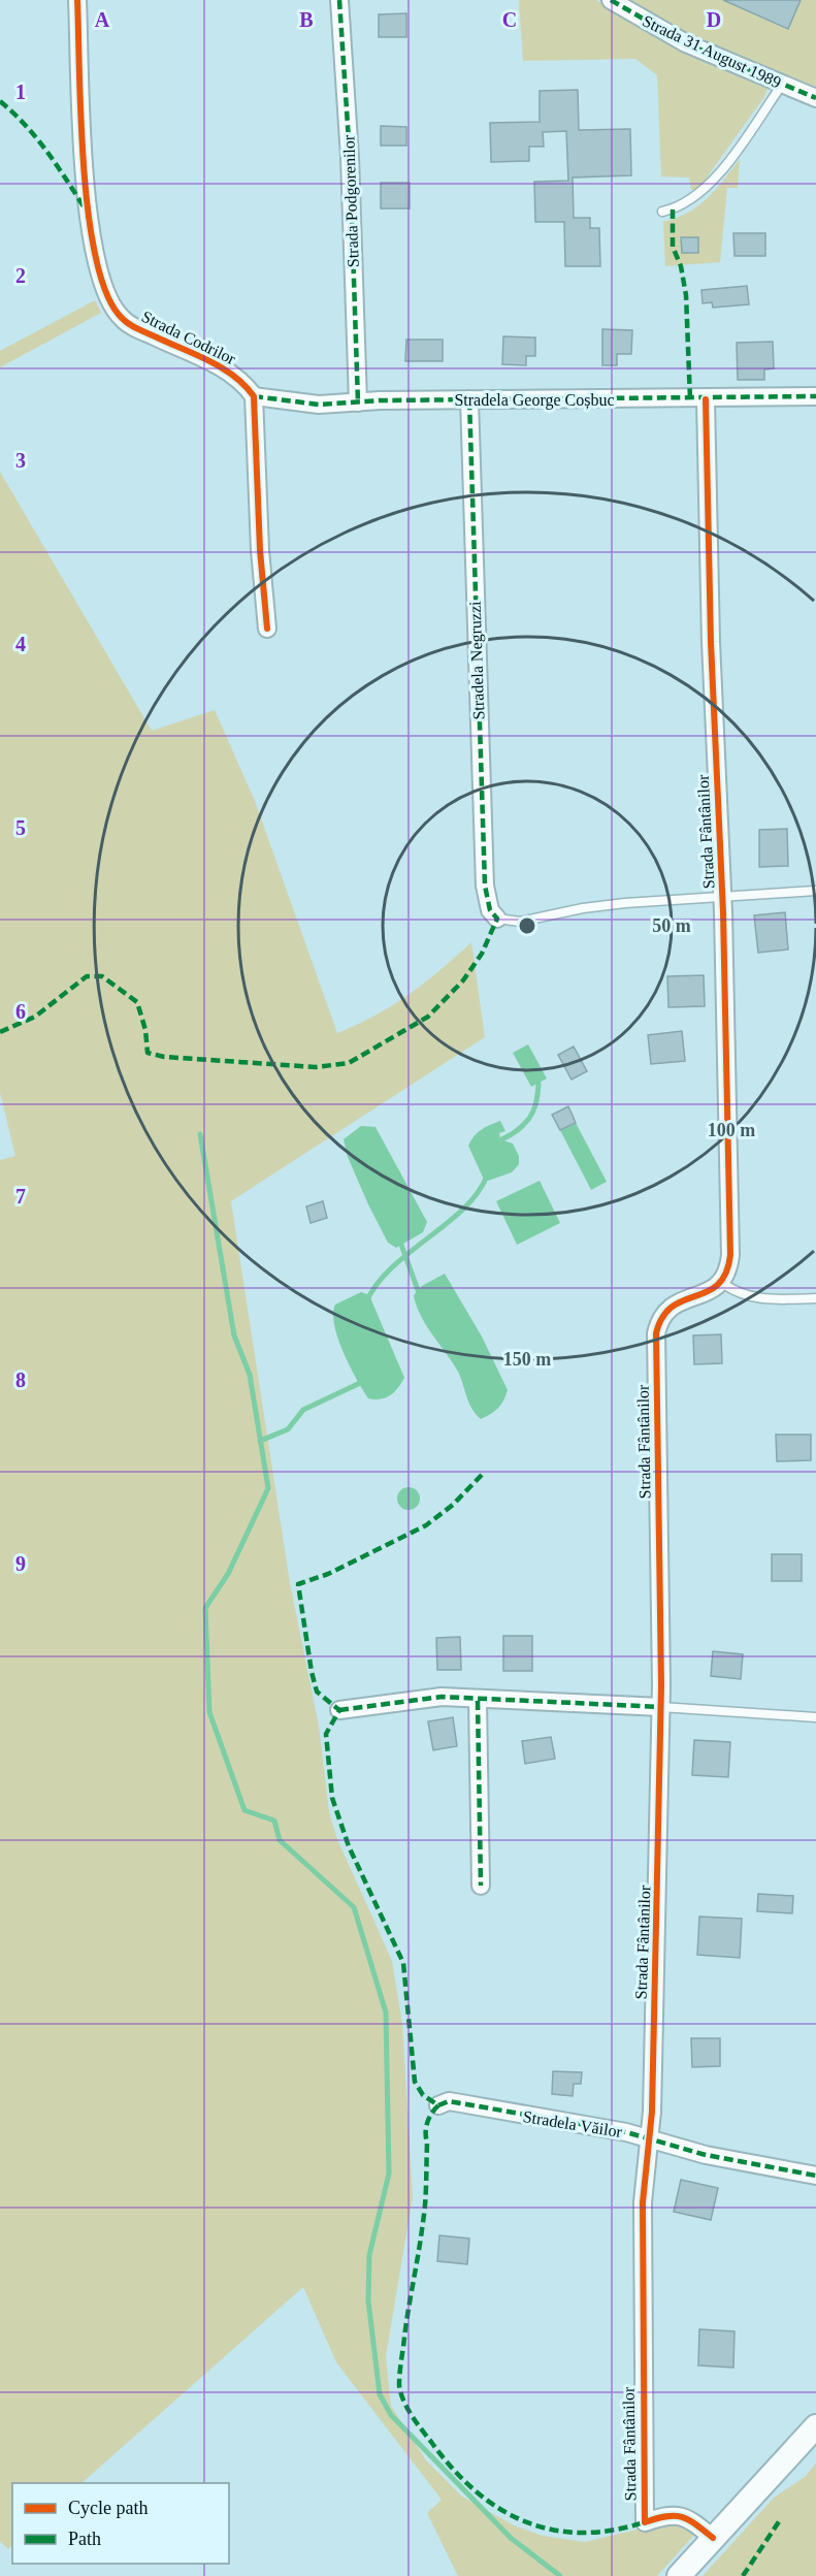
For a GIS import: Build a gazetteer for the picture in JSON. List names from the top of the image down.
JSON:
{
  "streets": {
    "street": [
      "Strada 31 August 1989",
      "Strada Podgorenilor",
      "Strada Codrilor",
      "Stradela George Coșbuc",
      "Stradela Negruzzi",
      "Strada Fântânilor",
      "Stradela Văilor"
    ]
  },
  "crossings": [
    ["Strada Podgorenilor", "Stradela George Coșbuc"],
    ["Strada Codrilor", "Stradela George Coșbuc"],
    ["Stradela George Coșbuc", "Stradela Negruzzi"],
    ["Stradela George Coșbuc", "Strada Fântânilor"],
    ["Strada Fântânilor", "Stradela Văilor"]
  ],
  "legend": ["Cycle path", "Path"],
  "grid": {
    "columns": [
      "A",
      "B",
      "C",
      "D"
    ],
    "rows": [
      "1",
      "2",
      "3",
      "4",
      "5",
      "6",
      "7",
      "8",
      "9"
    ]
  },
  "rings": ["50 m", "100 m", "150 m"]
}
